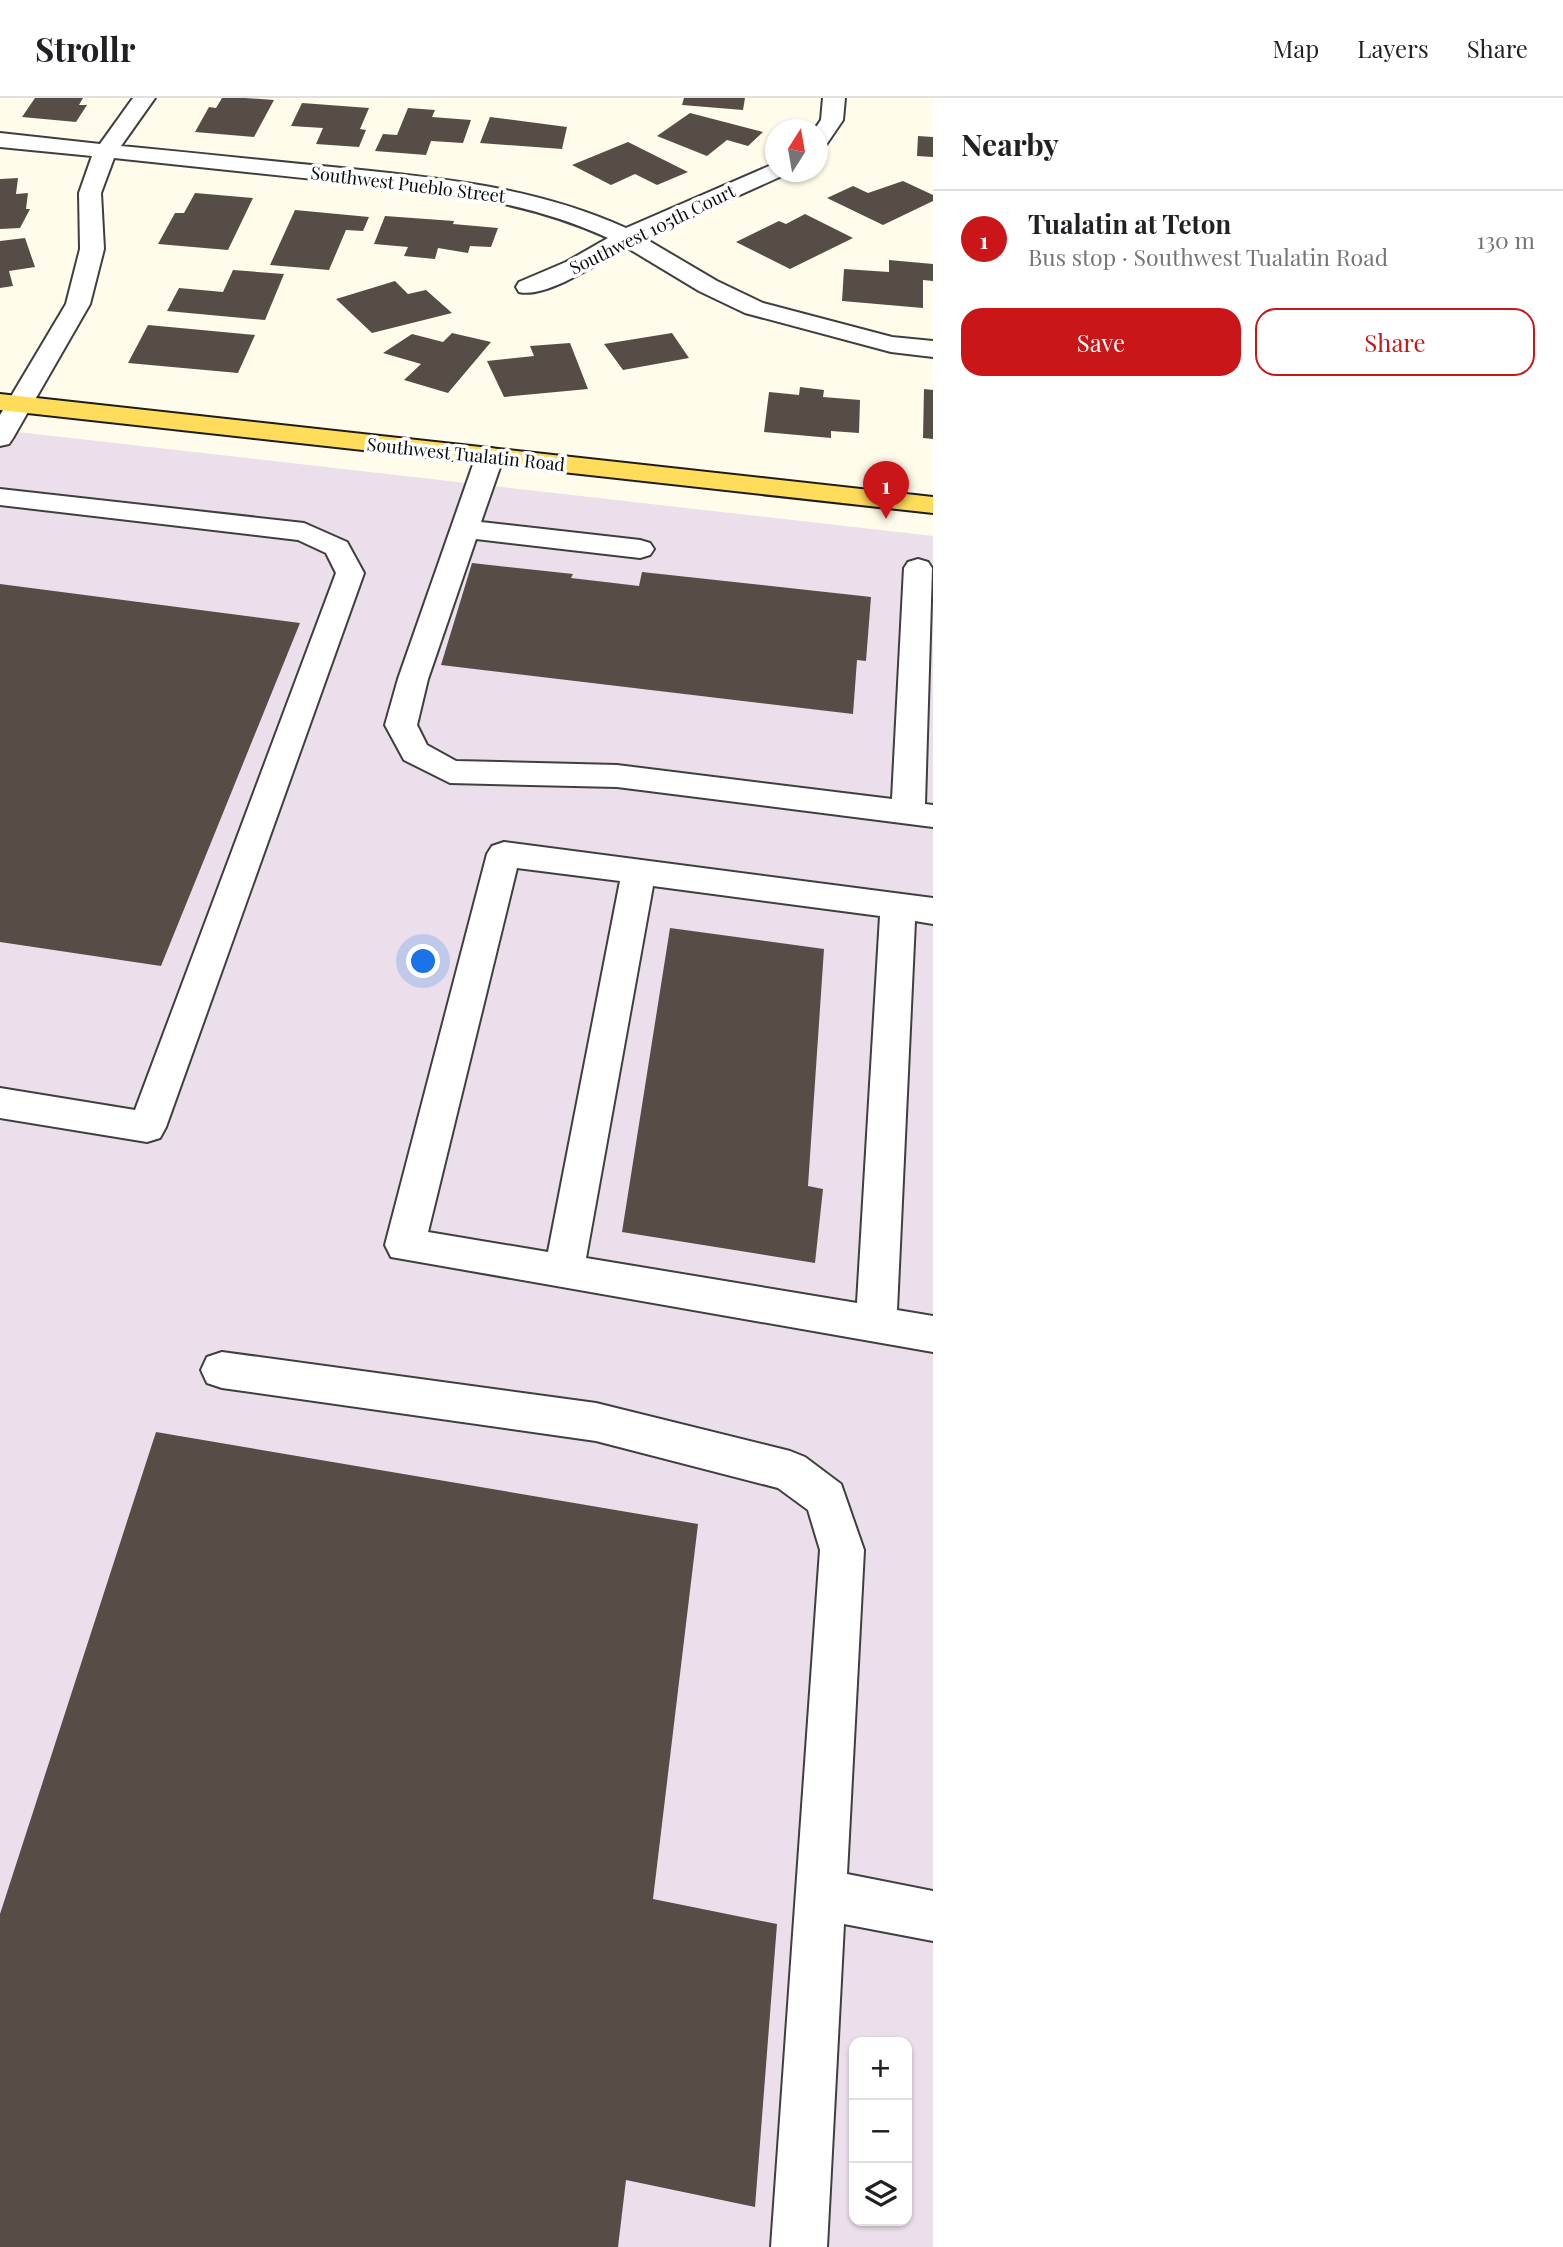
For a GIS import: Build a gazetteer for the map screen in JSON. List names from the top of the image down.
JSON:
{
  "streets": {
    "main road": ["Southwest Tualatin Road"],
    "street": ["Southwest Pueblo Street", "Southwest 105th Court"]
  },
  "crossings": [
    ["Southwest Pueblo Street", "Southwest 105th Court"]
  ],
  "north": "top",
  "page": {
    "header": "Strollr",
    "nav": ["Map", "Layers", "Share"],
    "heading": "Nearby",
    "list": [
      {
        "mark": "1",
        "name": "Tualatin at Teton",
        "note": "Bus stop · Southwest Tualatin Road",
        "value": "130 m"
      }
    ],
    "buttons": ["Save", "Share"],
    "pins": "1",
    "map_buttons": ["+", "−"]
  }
}
